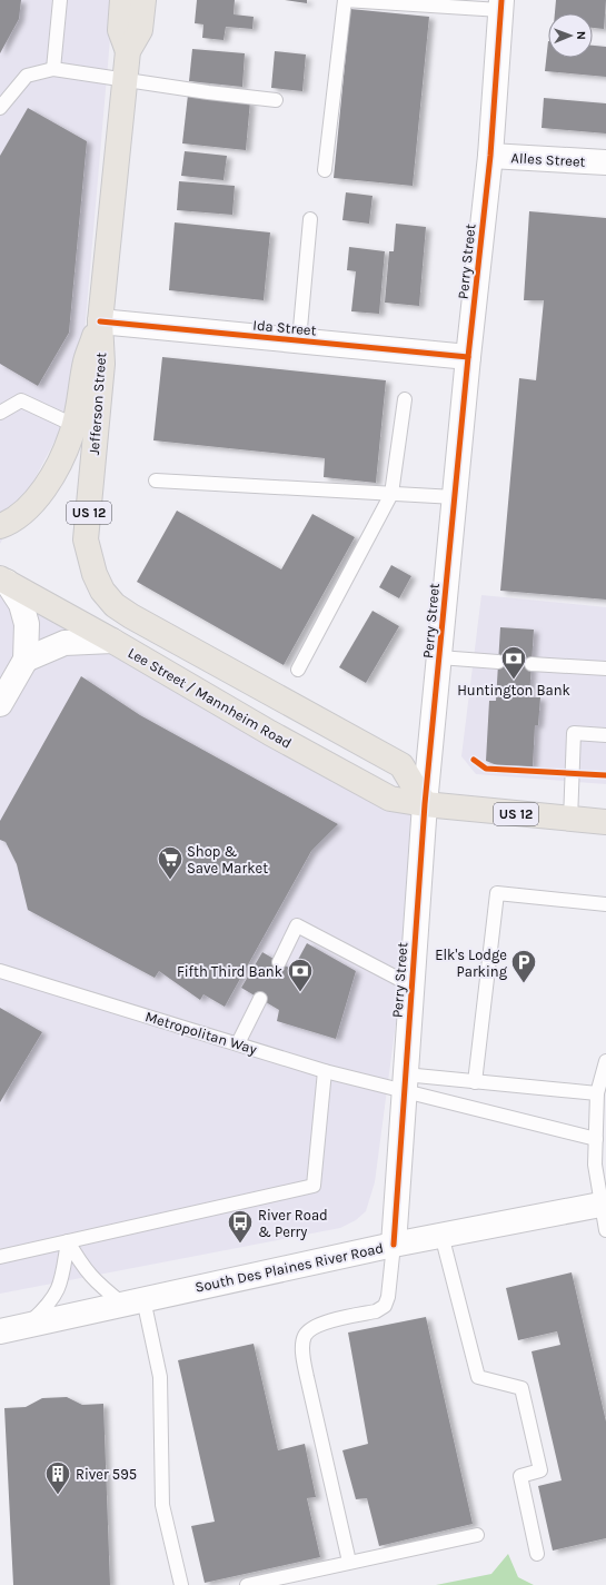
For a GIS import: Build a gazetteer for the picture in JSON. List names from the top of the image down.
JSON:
{
  "streets": {
    "main road": ["Jefferson Street", "US 12", "Lee Street / Mannheim Road"],
    "street": [
      "Alles Street",
      "Perry Street",
      "Ida Street",
      "South Des Plaines River Road"
    ],
    "lane": ["Metropolitan Way"]
  },
  "crossings": [
    ["Alles Street", "Perry Street"],
    ["Perry Street", "Ida Street"],
    ["Perry Street", "Jefferson Street"],
    ["Perry Street", "Lee Street / Mannheim Road"],
    ["Perry Street", "Metropolitan Way"],
    ["Perry Street", "South Des Plaines River Road"],
    ["Ida Street", "Jefferson Street"],
    ["Jefferson Street", "US 12"],
    ["Jefferson Street", "Lee Street / Mannheim Road"]
  ],
  "places": {
    "bank": ["Huntington Bank", "Fifth Third Bank"],
    "supermarket": ["Shop & Save Market"],
    "parking": ["Elk's Lodge Parking"],
    "bus stop": ["River Road & Perry"],
    "building": ["River 595"]
  },
  "north": "right"
}
